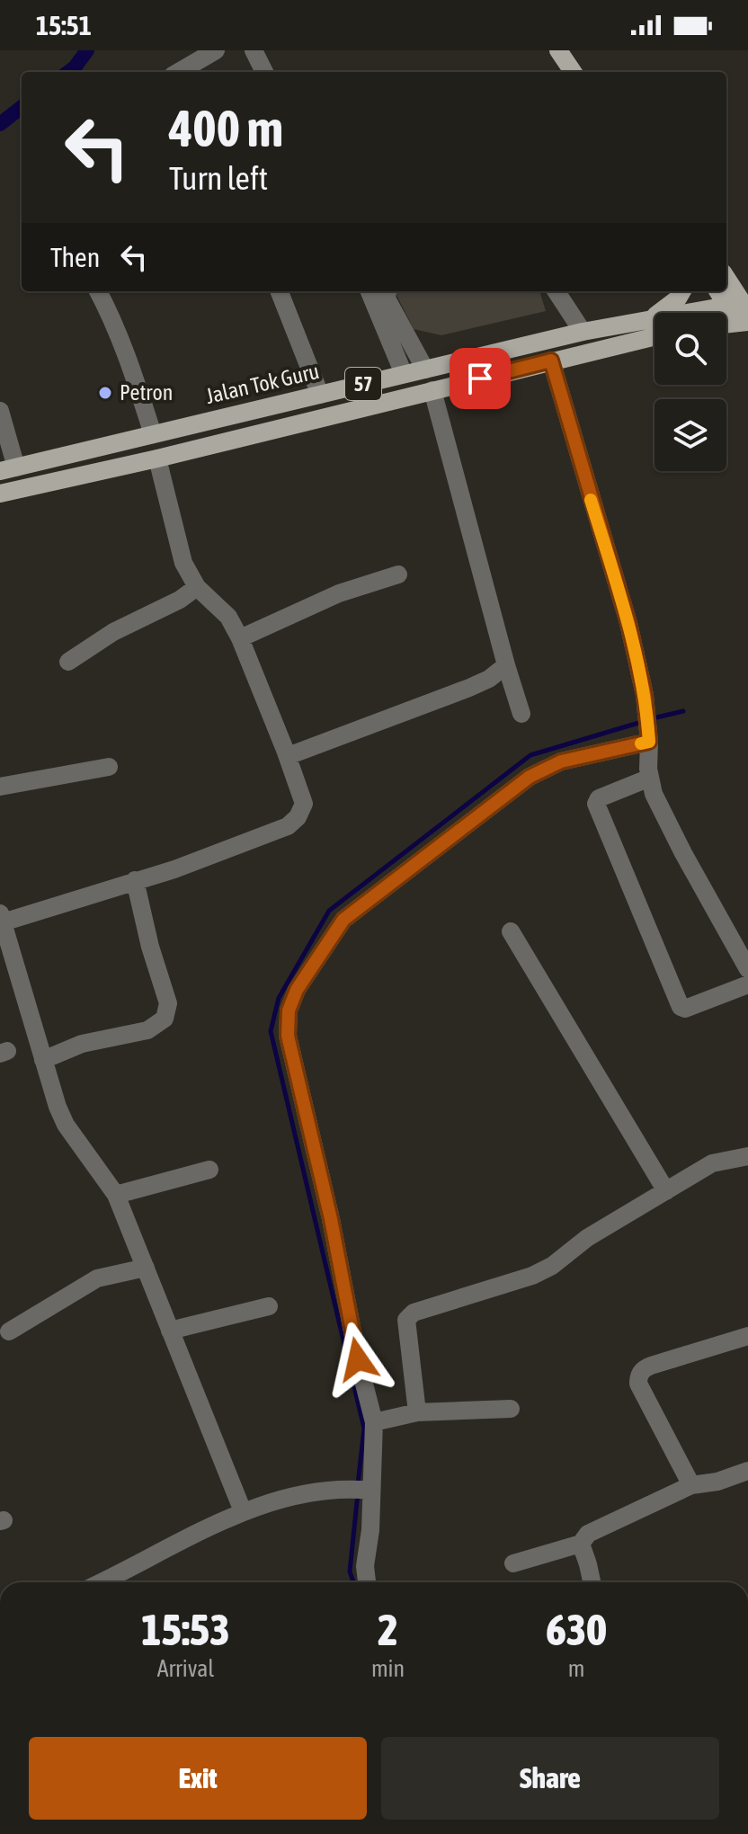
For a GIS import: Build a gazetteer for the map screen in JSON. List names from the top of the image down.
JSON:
{
  "streets": {
    "main road": ["Jalan Tok Guru", "57"]
  },
  "places": ["Petron"],
  "page": {
    "status": "15:51",
    "turn": ["400 m", "Turn left"],
    "then": "Then",
    "eta": [
      "15:53",
      "Arrival",
      "2",
      "min",
      "630",
      "m"
    ],
    "buttons": ["Exit", "Share"]
  }
}
